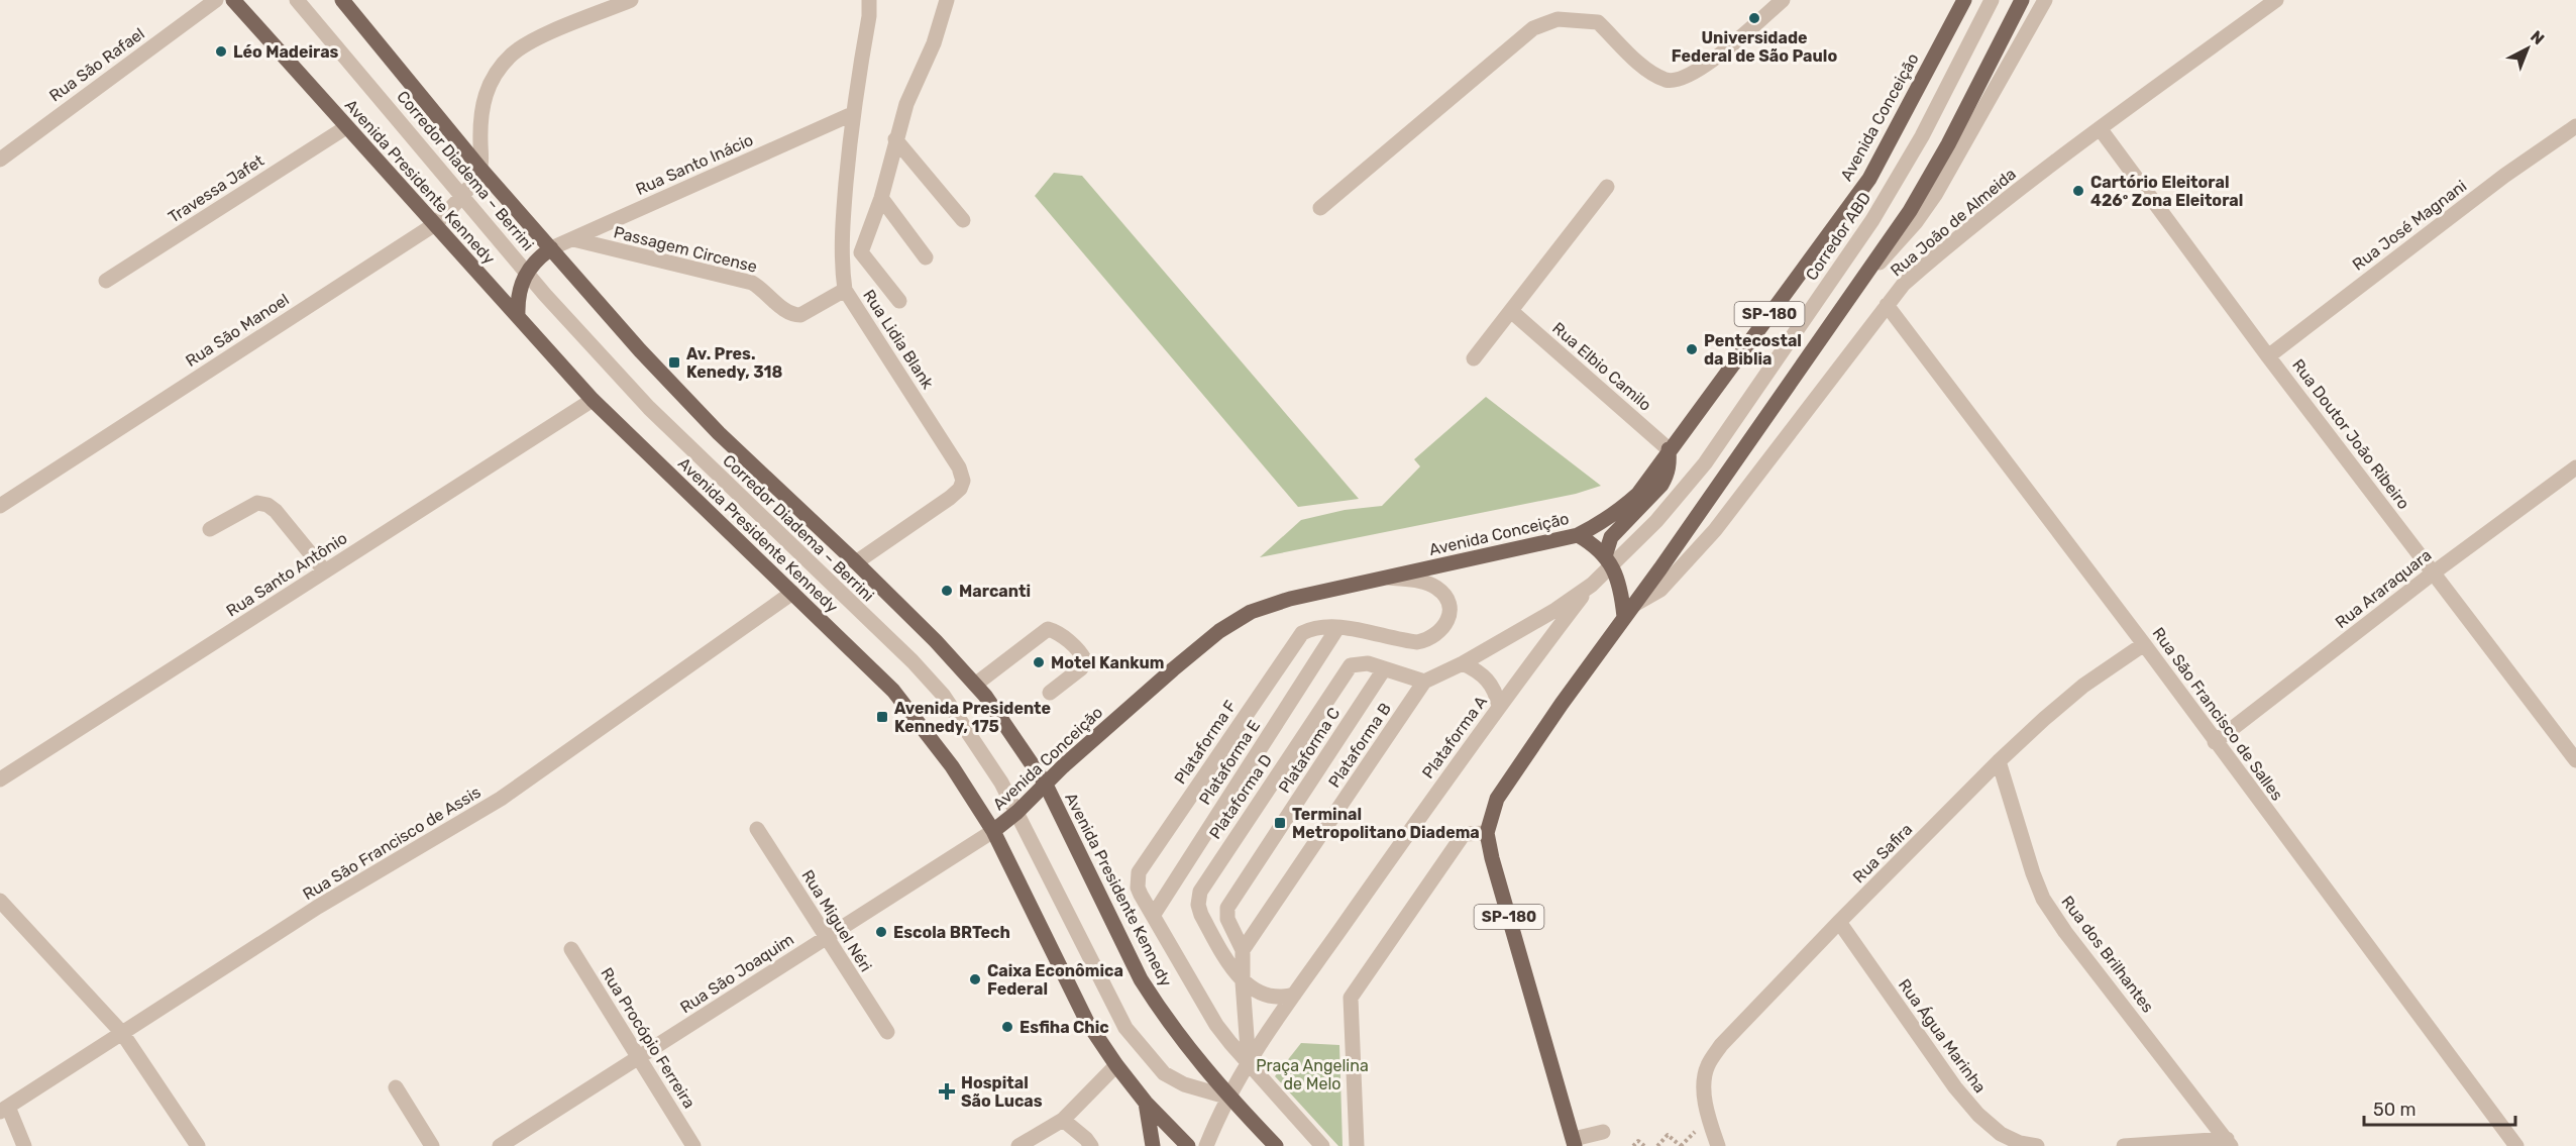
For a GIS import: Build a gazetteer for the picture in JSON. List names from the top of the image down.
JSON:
{
  "streets": {
    "main road": ["Avenida Conceição", "Avenida Presidente Kennedy", "SP-180"],
    "street": [
      "Rua São Rafael",
      "Rua Santo Inácio",
      "Corredor Diadema – Berrini",
      "Travessa Jafet",
      "Rua João de Almeida",
      "Rua José Magnani",
      "Corredor ABD",
      "Passagem Circense",
      "Rua São Manoel",
      "Rua Lidia Blank",
      "Rua Elbio Camilo",
      "Rua Doutor João Ribeiro",
      "Rua Santo Antônio",
      "Rua Araraquara",
      "Rua São Francisco de Salles",
      "Plataforma A",
      "Plataforma F",
      "Plataforma B",
      "Plataforma C",
      "Plataforma E",
      "Plataforma D",
      "Rua São Francisco de Assis",
      "Rua Safira",
      "Rua Miguel Néri",
      "Rua dos Brilhantes",
      "Rua São Joaquim",
      "Rua Água Marinha",
      "Rua Procópio Ferreira"
    ]
  },
  "crossings": [
    ["Avenida Conceição", "Corredor Diadema – Berrini"],
    ["Avenida Conceição", "Avenida Presidente Kennedy"],
    ["Avenida Conceição", "Rua Elbio Camilo"],
    ["Avenida Conceição", "Rua São Joaquim"],
    ["Rua Santo Inácio", "Avenida Presidente Kennedy"],
    ["Rua Santo Inácio", "Passagem Circense"],
    ["Rua Santo Inácio", "Rua Lidia Blank"],
    ["Corredor Diadema – Berrini", "Avenida Presidente Kennedy"],
    ["Corredor Diadema – Berrini", "Rua São Manoel"],
    ["Avenida Presidente Kennedy", "Travessa Jafet"],
    ["Avenida Presidente Kennedy", "Rua São Manoel"],
    ["Avenida Presidente Kennedy", "Rua Lidia Blank"],
    ["Avenida Presidente Kennedy", "Rua Santo Antônio"],
    ["Avenida Presidente Kennedy", "Rua São Francisco de Assis"],
    ["Avenida Presidente Kennedy", "Rua São Joaquim"],
    ["Rua João de Almeida", "SP-180"],
    ["Rua João de Almeida", "Rua Doutor João Ribeiro"],
    ["Rua João de Almeida", "Rua São Francisco de Salles"],
    ["Rua José Magnani", "Rua Doutor João Ribeiro"],
    ["Corredor ABD", "Plataforma A"],
    ["Passagem Circense", "Rua Lidia Blank"],
    ["Rua Doutor João Ribeiro", "Rua Araraquara"],
    ["Rua Araraquara", "Rua São Francisco de Salles"],
    ["Rua São Francisco de Salles", "Rua Safira"],
    ["Plataforma F", "Plataforma E"],
    ["Plataforma B", "Plataforma C"],
    ["Plataforma C", "Plataforma D"],
    ["Rua Safira", "Rua dos Brilhantes"],
    ["Rua Safira", "Rua Água Marinha"],
    ["Rua Miguel Néri", "Rua São Joaquim"],
    ["Rua São Joaquim", "Rua Procópio Ferreira"]
  ],
  "parks": ["Praça Angelina de Melo"],
  "places": {
    "other": [
      "Universidade Federal de São Paulo",
      "Léo Madeiras",
      "Cartório Eleitoral 426º Zona Eleitoral",
      "Pentecostal da Biblia",
      "Marcanti",
      "Motel Kankum",
      "Escola BRTech",
      "Caixa Econômica Federal",
      "Esfiha Chic"
    ],
    "transit": ["Av. Pres. Kenedy, 318", "Avenida Presidente Kennedy, 175", "Terminal Metropolitano Diadema"],
    "health": ["Hospital São Lucas"]
  },
  "scale_bar": "50 m",
  "north": "top right"
}
